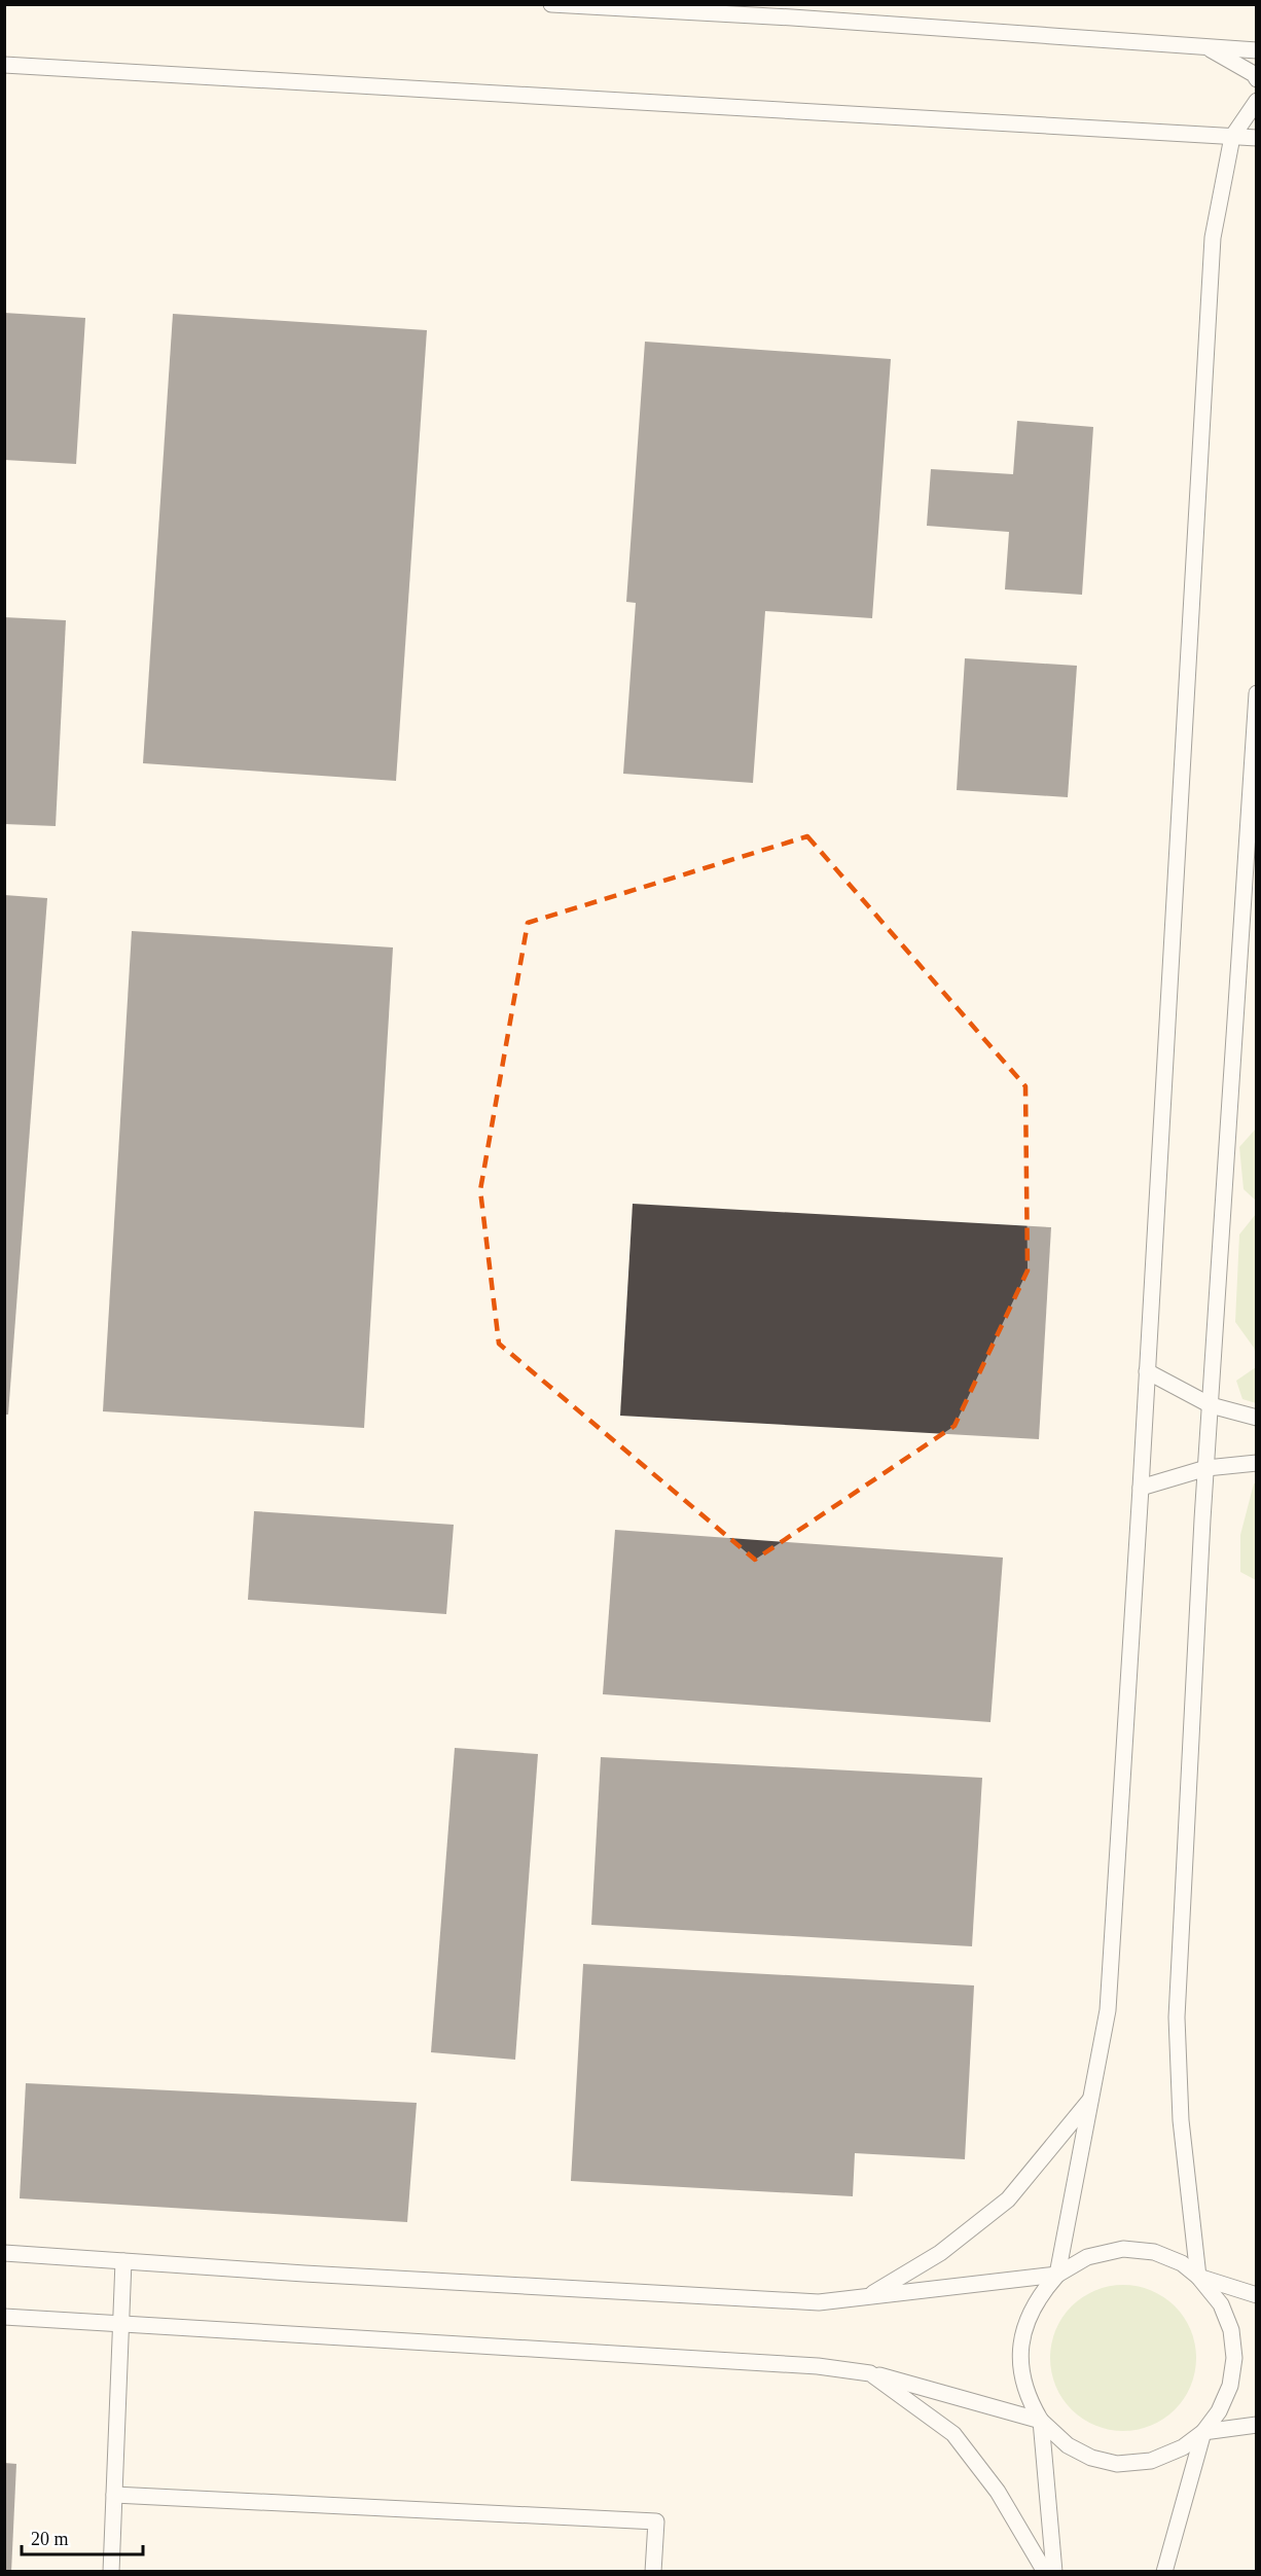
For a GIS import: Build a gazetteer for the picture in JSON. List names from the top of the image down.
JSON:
{
  "scale_bar": "20 m"
}
